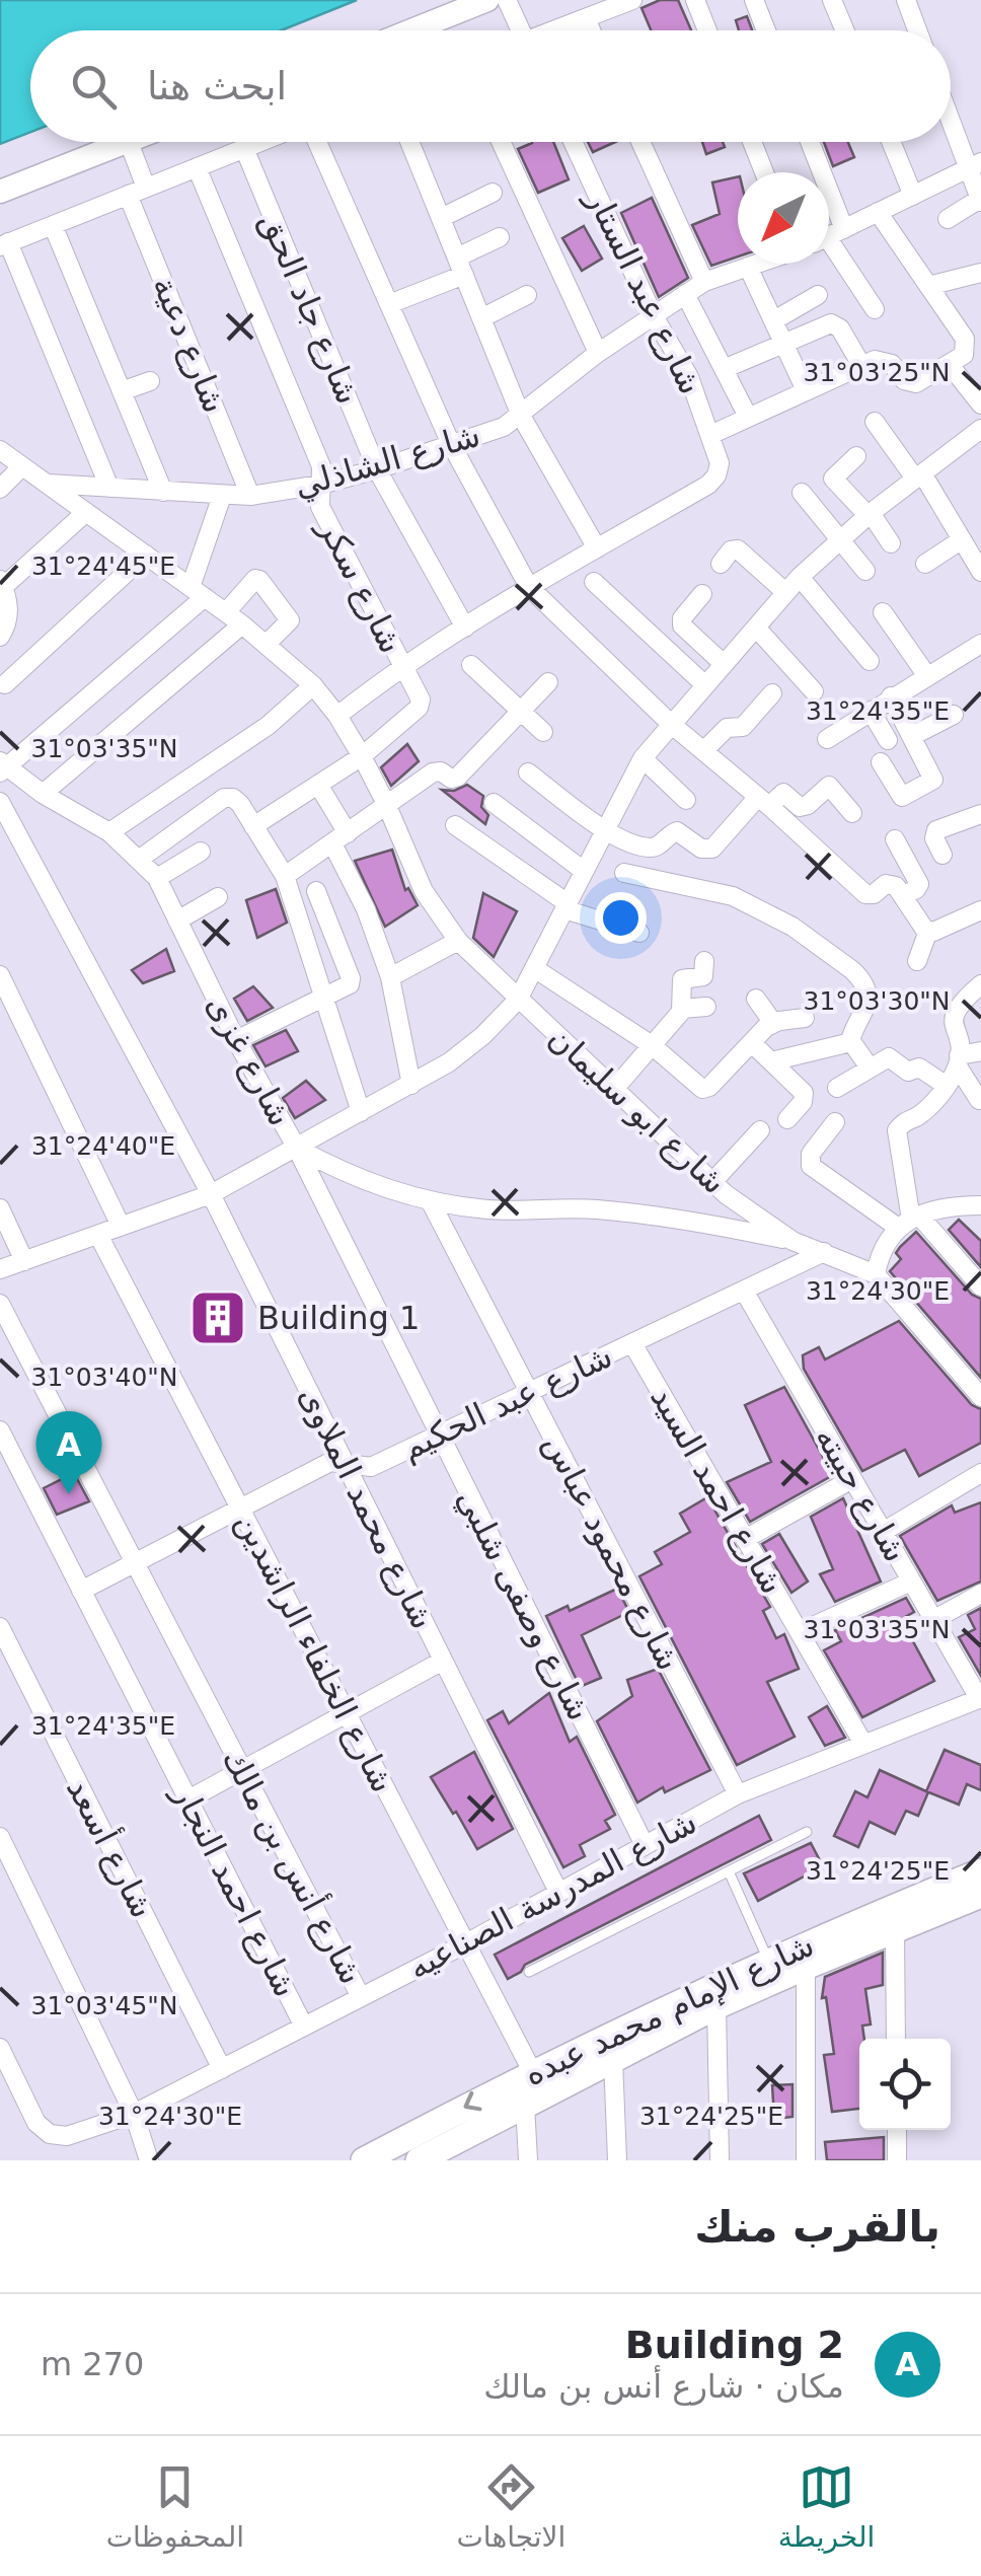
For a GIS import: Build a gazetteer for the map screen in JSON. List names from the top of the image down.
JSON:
{
  "streets": {
    "main road": ["شارع الإمام محمد عبده"],
    "street": [
      "شارع عبد الستار",
      "شارع جاد الحق",
      "شارع دعية",
      "شارع الشاذلي",
      "شارع سكر",
      "شارع غزى",
      "شارع ابو سليمان",
      "شارع عبد الحكيم",
      "شارع احمد السيد",
      "شارع حبيته",
      "شارع محمد الملاوى",
      "شارع محمود عباس",
      "شارع وصفى شلبي",
      "شارع الخلفاء الراشدين",
      "شارع أسعد",
      "شارع أنس بن مالك",
      "شارع احمد النجار",
      "شارع المدرسة الصناعيه"
    ]
  },
  "crossings": [
    ["شارع عبد الستار", "شارع الشاذلي"],
    ["شارع جاد الحق", "شارع الشاذلي"],
    ["شارع دعية", "شارع الشاذلي"],
    ["شارع الشاذلي", "شارع سكر"],
    ["شارع الشاذلي", "شارع ابو سليمان"],
    ["شارع غزى", "شارع وصفى شلبي"],
    ["شارع ابو سليمان", "شارع عبد الحكيم"],
    ["شارع عبد الحكيم", "شارع احمد السيد"],
    ["شارع عبد الحكيم", "شارع حبيته"],
    ["شارع عبد الحكيم", "شارع محمد الملاوى"],
    ["شارع عبد الحكيم", "شارع محمود عباس"],
    ["شارع عبد الحكيم", "شارع وصفى شلبي"],
    ["شارع عبد الحكيم", "شارع الخلفاء الراشدين"],
    ["شارع عبد الحكيم", "شارع أنس بن مالك"],
    ["شارع عبد الحكيم", "شارع احمد النجار"],
    ["شارع احمد السيد", "شارع المدرسة الصناعيه"],
    ["شارع حبيته", "شارع المدرسة الصناعيه"],
    ["شارع محمد الملاوى", "شارع المدرسة الصناعيه"],
    ["شارع محمود عباس", "شارع المدرسة الصناعيه"],
    ["شارع وصفى شلبي", "شارع المدرسة الصناعيه"],
    ["شارع الخلفاء الراشدين", "شارع المدرسة الصناعيه"],
    ["شارع الخلفاء الراشدين", "شارع الإمام محمد عبده"],
    ["شارع أسعد", "شارع المدرسة الصناعيه"],
    ["شارع أنس بن مالك", "شارع المدرسة الصناعيه"],
    ["شارع احمد النجار", "شارع المدرسة الصناعيه"]
  ],
  "places": {
    "building": ["Building 1"]
  },
  "north": "bottom left",
  "page": {
    "search": "ابحث هنا",
    "pins": "A",
    "heading": "بالقرب منك",
    "list": [
      {
        "mark": "A",
        "name": "Building 2",
        "note": "مكان · شارع أنس بن مالك",
        "value": "270 m"
      }
    ],
    "nav": ["الخريطة", "الاتجاهات", "المحفوظات"]
  },
  "coordinates": [
    "31°03'25\"N",
    "31°24'45\"E",
    "31°24'35\"E",
    "31°03'35\"N",
    "31°03'30\"N",
    "31°24'40\"E",
    "31°24'30\"E",
    "31°03'40\"N",
    "31°24'25\"E",
    "31°03'45\"N"
  ]
}
